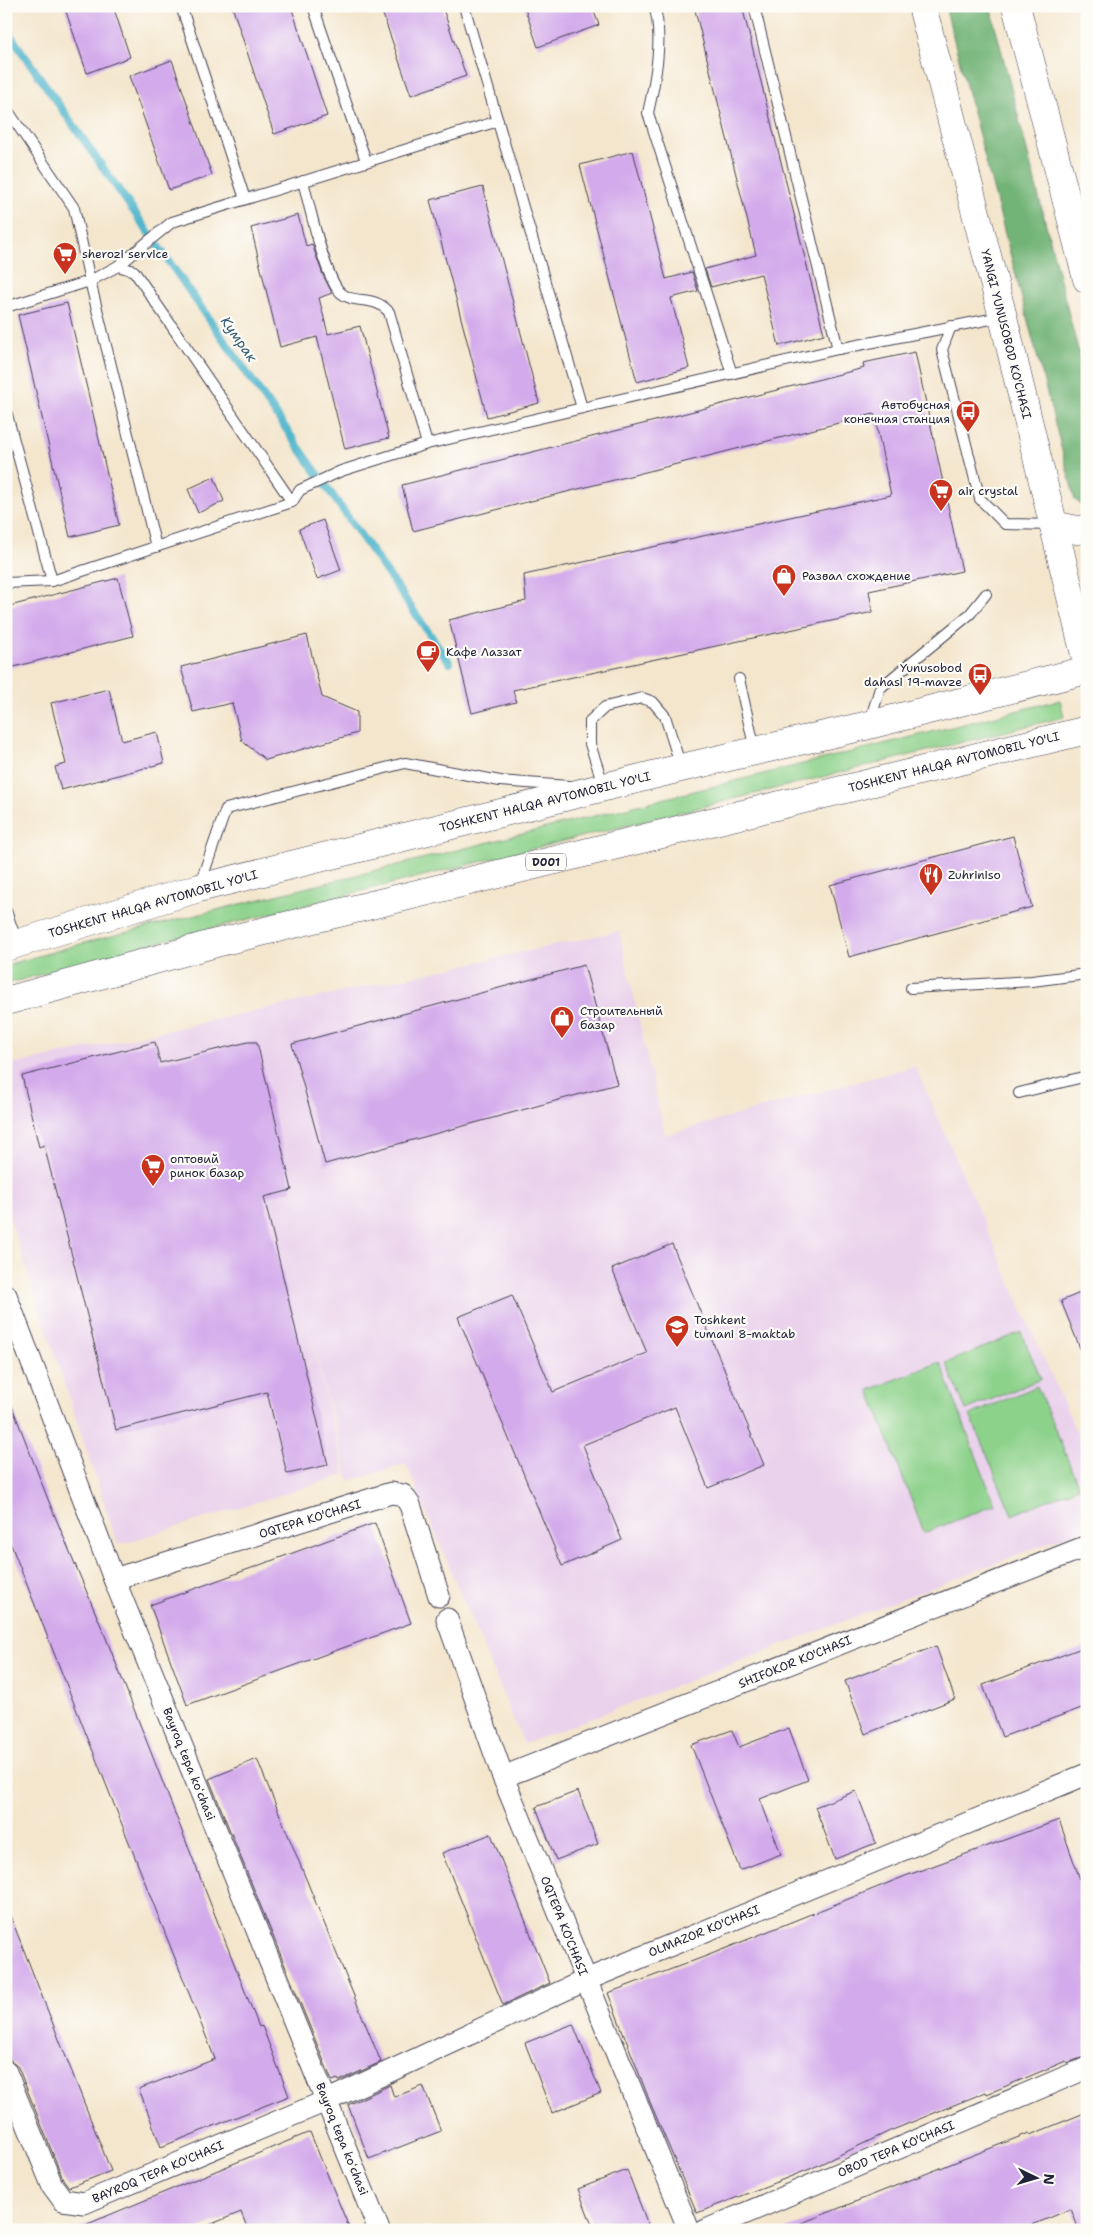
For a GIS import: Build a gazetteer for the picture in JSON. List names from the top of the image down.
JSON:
{
  "streets": {
    "main road": ["YANGI YUNUSOBOD KO'CHASI", "TOSHKENT HALQA AVTOMOBIL YO'LI", "D001"],
    "street": [
      "OQTEPA KO'CHASI",
      "SHIFOKOR KO'CHASI",
      "Bayroq tepa koʻchasi",
      "OLMAZOR KO'CHASI",
      "OBOD TEPA KO'CHASI",
      "BAYROQ TEPA KO'CHASI"
    ]
  },
  "crossings": [
    ["OQTEPA KO'CHASI", "SHIFOKOR KO'CHASI"],
    ["OQTEPA KO'CHASI", "Bayroq tepa koʻchasi"],
    ["OQTEPA KO'CHASI", "OLMAZOR KO'CHASI"],
    ["Bayroq tepa koʻchasi", "OLMAZOR KO'CHASI"],
    ["Bayroq tepa koʻchasi", "BAYROQ TEPA KO'CHASI"],
    ["OLMAZOR KO'CHASI", "BAYROQ TEPA KO'CHASI"]
  ],
  "water": ["Кумрак"],
  "places": {
    "supermarket": ["sherozi service", "air crystal", "оптовий ринок базар"],
    "bus stop": ["Автобусная конечная станция", "Yunusobod dahasi 19-mavze"],
    "shop": ["Развал схождение", "Строительный базар"],
    "cafe": ["Кафе Лаззат"],
    "restaurant": ["Zuhriniso"],
    "school or university": ["Toshkent tumani 8-maktab"]
  },
  "north": "right"
}
